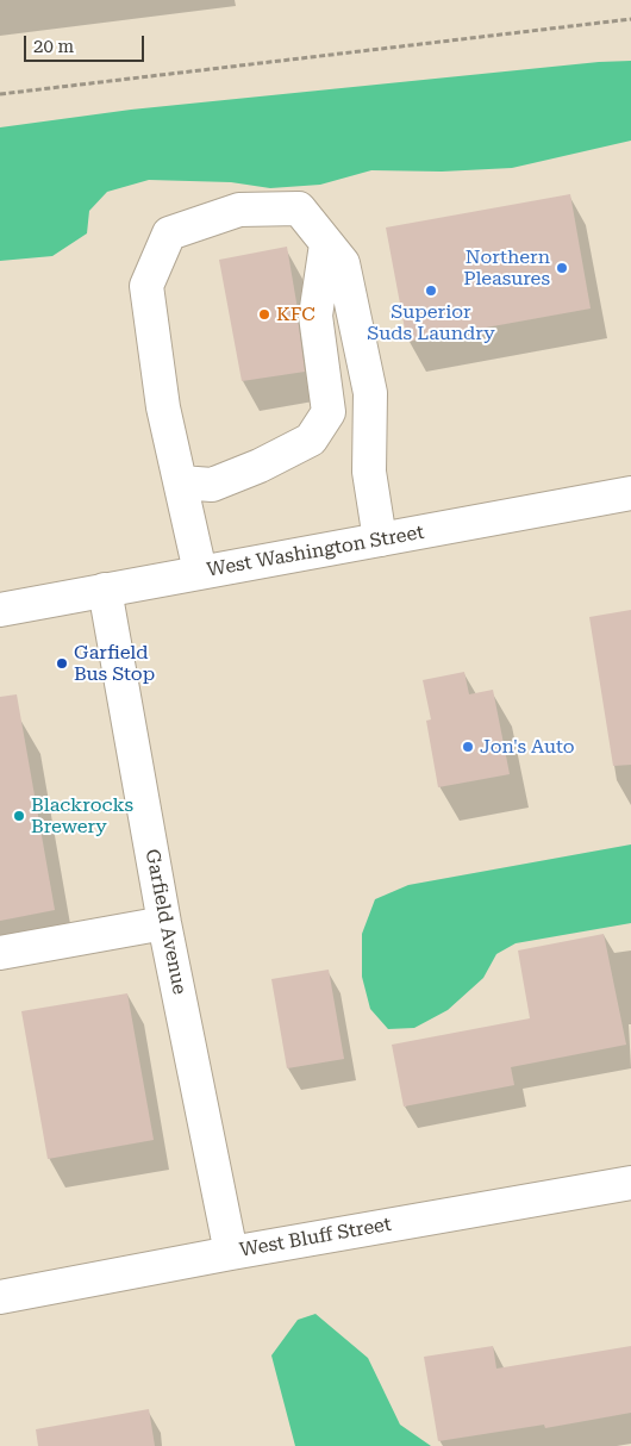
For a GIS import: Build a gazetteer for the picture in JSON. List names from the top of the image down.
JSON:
{
  "streets": {
    "street": ["West Washington Street", "Garfield Avenue", "West Bluff Street"]
  },
  "crossings": [
    ["West Washington Street", "Garfield Avenue"],
    ["Garfield Avenue", "West Bluff Street"]
  ],
  "places": [
    "Northern Pleasures",
    "Superior Suds Laundry",
    "KFC",
    "Garfield Bus Stop",
    "Jon's Auto",
    "Blackrocks Brewery"
  ],
  "scale_bar": "20 m"
}
